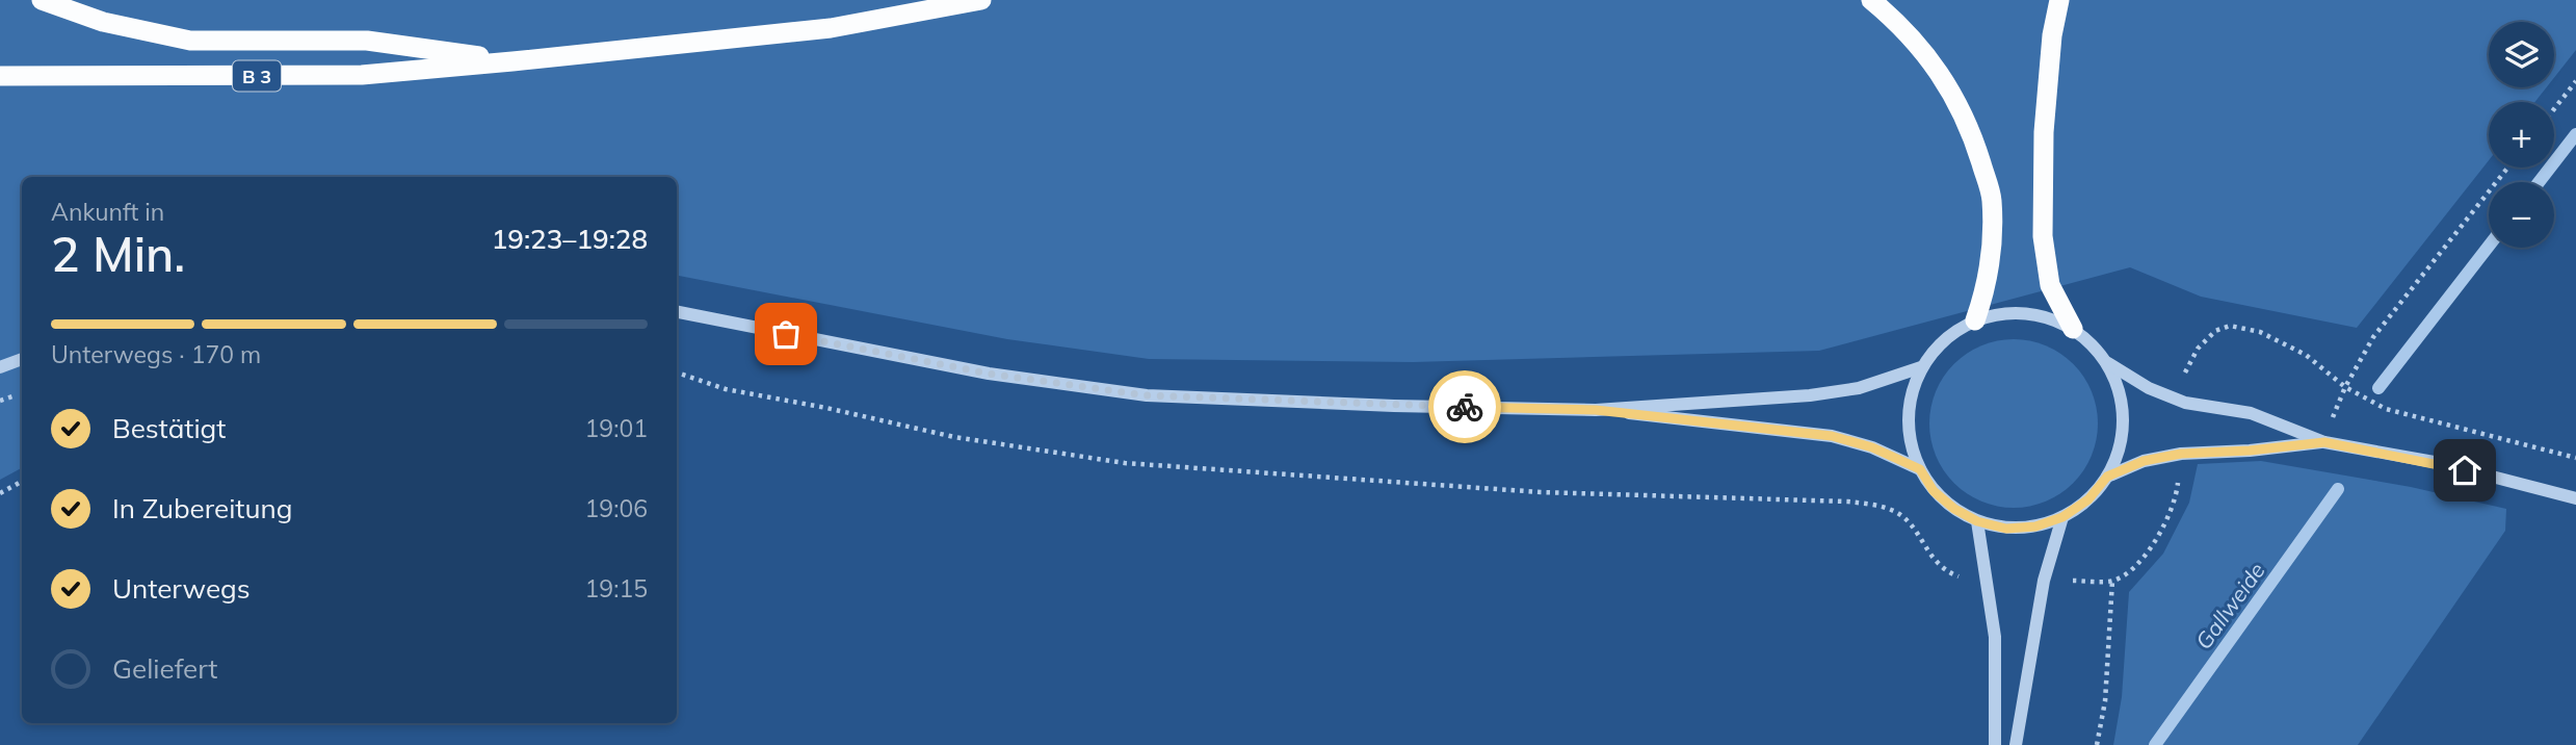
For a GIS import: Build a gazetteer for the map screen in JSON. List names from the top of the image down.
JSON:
{
  "streets": {
    "highway": ["B 3"]
  },
  "water": ["Gallweide"],
  "page": {
    "map_buttons": ["+", "−"],
    "heading": ["2 Min.", "Ankunft in", "19:23–19:28"],
    "bar": "Unterwegs · 170 m",
    "list": [
      ["Bestätigt", "19:01"],
      ["In Zubereitung", "19:06"],
      ["Unterwegs", "19:15"],
      "Geliefert"
    ]
  }
}
